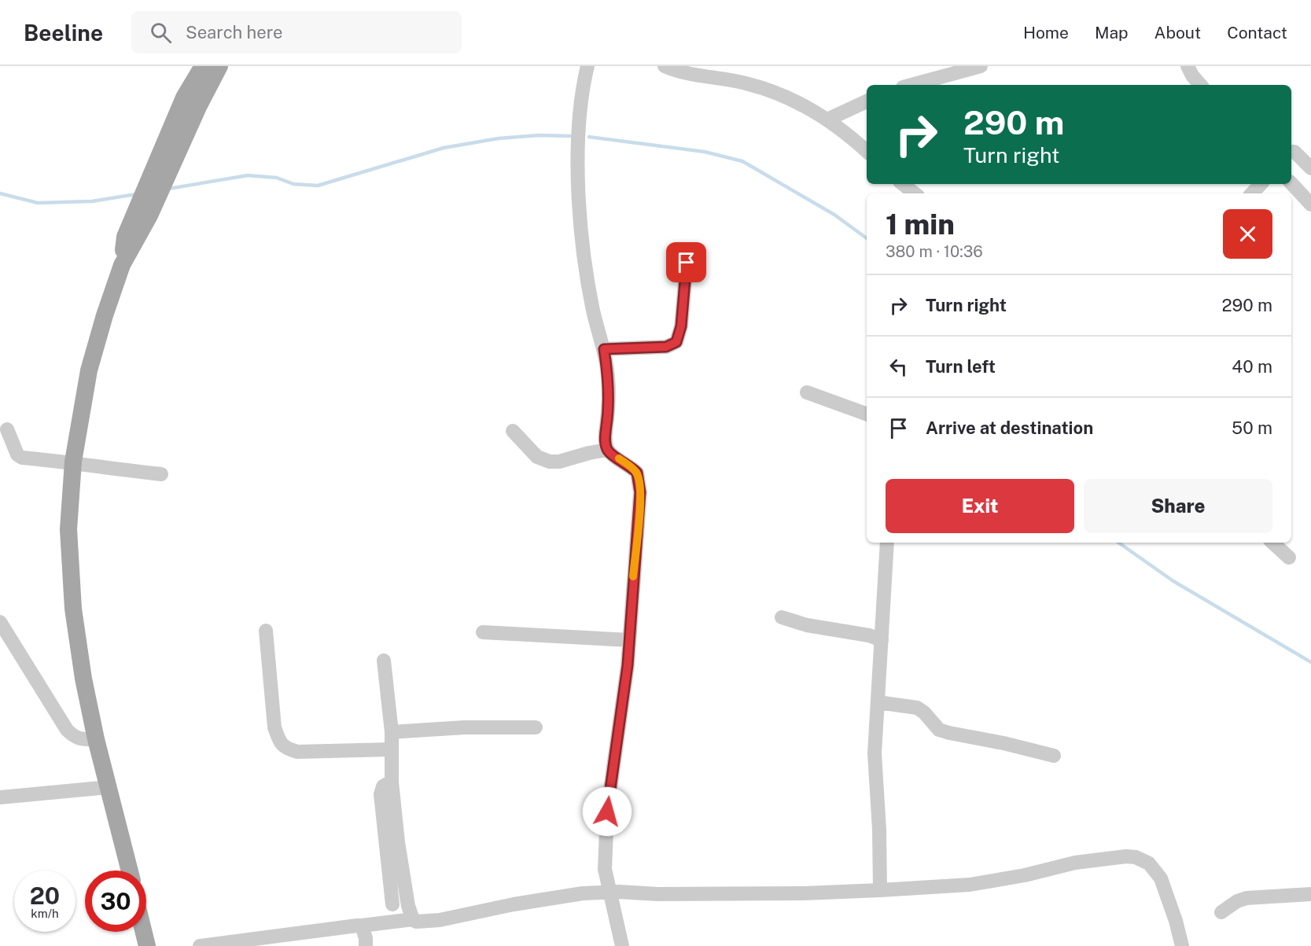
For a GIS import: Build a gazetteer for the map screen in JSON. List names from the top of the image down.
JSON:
{
  "page": {
    "header": "Beeline",
    "search": "Search here",
    "nav": [
      "Home",
      "Map",
      "About",
      "Contact"
    ],
    "turn": ["290 m", "Turn right"],
    "heading": ["1 min", "380 m · 10:36"],
    "list": [
      {
        "name": "Turn right",
        "value": "290 m"
      },
      {
        "name": "Turn left",
        "value": "40 m"
      },
      {
        "name": "Arrive at destination",
        "value": "50 m"
      }
    ],
    "buttons": ["Exit", "Share"],
    "speed": "20 km/h",
    "limit": "30"
  }
}
